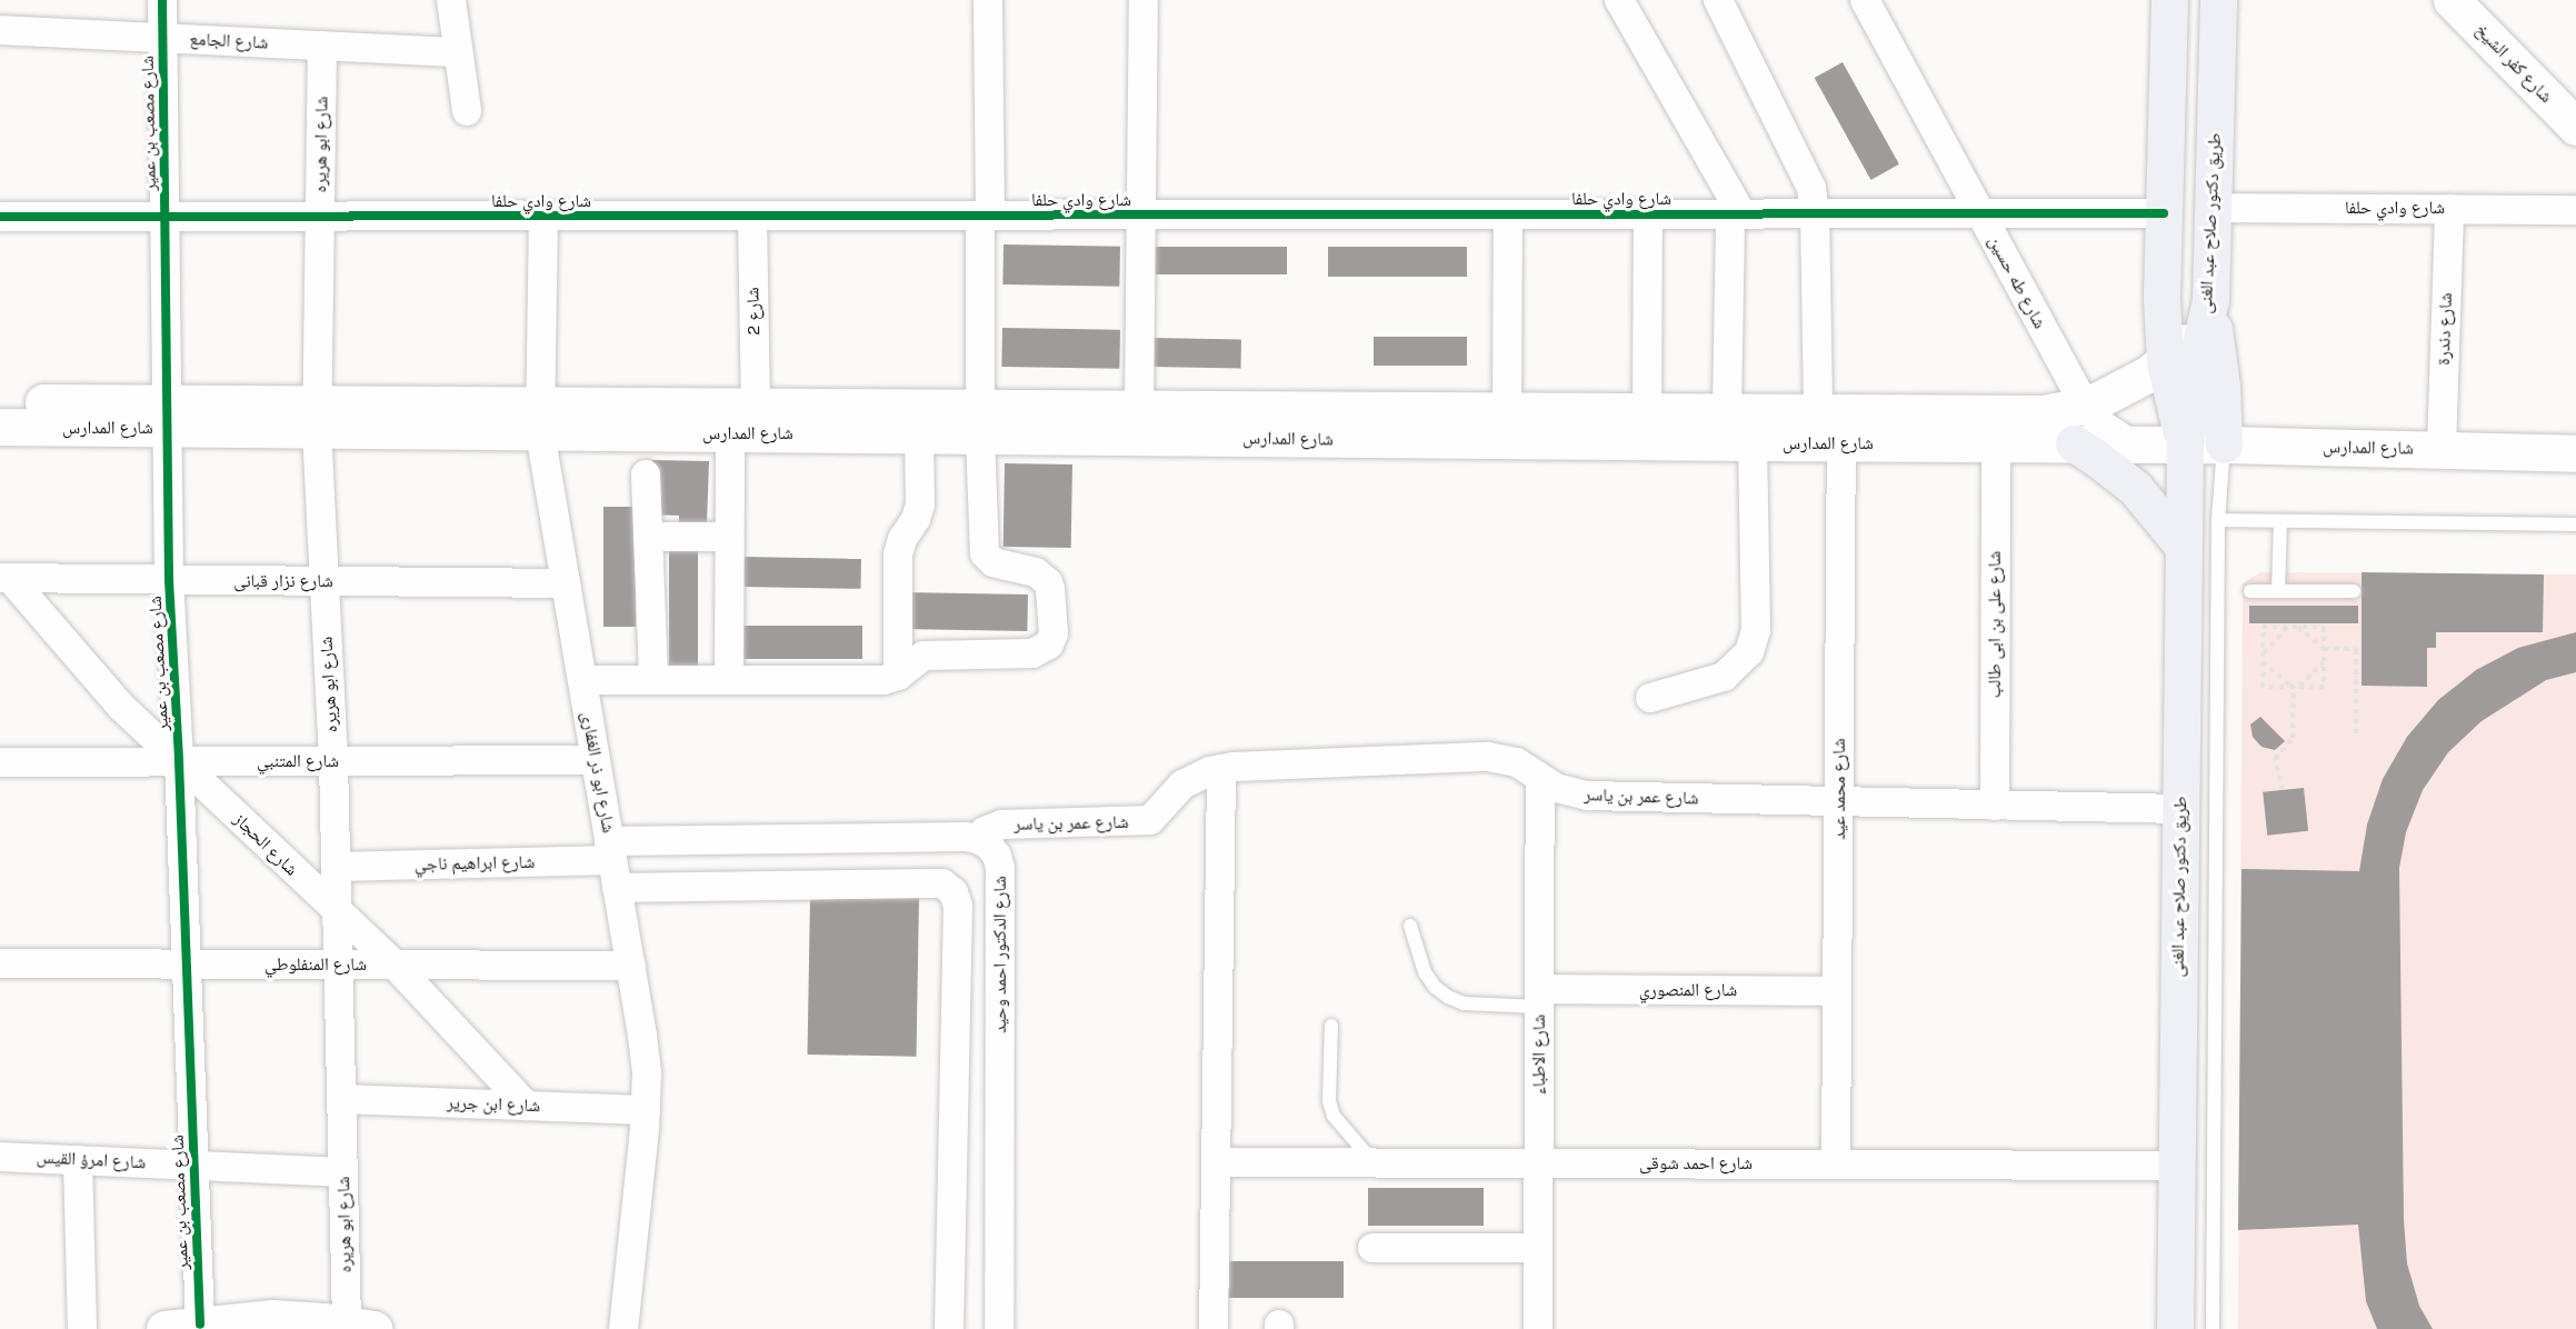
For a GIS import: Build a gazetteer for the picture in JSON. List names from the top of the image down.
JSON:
{
  "streets": {
    "main road": ["شارع كفر الشيخ", "طريق دكتور صلاح عبد الغنى", "شارع المدارس"],
    "street": [
      "شارع الجامع",
      "شارع مصعب بن عمير",
      "شارع ابو هريره",
      "شارع وادي حلفا",
      "شارع طه حسين",
      "شارع 2",
      "شارع دندرة",
      "شارع نزار قبانى",
      "شارع على بن ابى طالب",
      "شارع المتنبي",
      "شارع ابو ذر الغفارى",
      "شارع محمد عيد",
      "شارع عمر بن ياسر",
      "شارع الحجاز",
      "شارع ابراهيم ناجي",
      "شارع الدكتور احمد وحيد",
      "شارع المنفلوطي",
      "شارع المنصوري",
      "شارع الاطباء",
      "شارع ابن جرير",
      "شارع امرؤ القيس",
      "شارع احمد شوقى"
    ]
  },
  "crossings": [
    ["شارع الجامع", "شارع مصعب بن عمير"],
    ["شارع الجامع", "شارع ابو هريره"],
    ["شارع مصعب بن عمير", "شارع وادي حلفا"],
    ["شارع مصعب بن عمير", "شارع المدارس"],
    ["شارع مصعب بن عمير", "شارع نزار قبانى"],
    ["شارع مصعب بن عمير", "شارع المتنبي"],
    ["شارع مصعب بن عمير", "شارع الحجاز"],
    ["شارع مصعب بن عمير", "شارع المنفلوطي"],
    ["شارع مصعب بن عمير", "شارع امرؤ القيس"],
    ["شارع ابو هريره", "شارع وادي حلفا"],
    ["شارع ابو هريره", "شارع المدارس"],
    ["شارع ابو هريره", "شارع نزار قبانى"],
    ["شارع ابو هريره", "شارع المتنبي"],
    ["شارع ابو هريره", "شارع الحجاز"],
    ["شارع ابو هريره", "شارع ابراهيم ناجي"],
    ["شارع ابو هريره", "شارع المنفلوطي"],
    ["شارع ابو هريره", "شارع ابن جرير"],
    ["شارع ابو هريره", "شارع امرؤ القيس"],
    ["شارع وادي حلفا", "طريق دكتور صلاح عبد الغنى"],
    ["شارع وادي حلفا", "شارع طه حسين"],
    ["شارع وادي حلفا", "شارع 2"],
    ["شارع وادي حلفا", "شارع دندرة"],
    ["شارع وادي حلفا", "شارع ابو ذر الغفارى"],
    ["شارع وادي حلفا", "شارع محمد عيد"],
    ["طريق دكتور صلاح عبد الغنى", "شارع المدارس"],
    ["طريق دكتور صلاح عبد الغنى", "شارع عمر بن ياسر"],
    ["طريق دكتور صلاح عبد الغنى", "شارع احمد شوقى"],
    ["شارع طه حسين", "شارع المدارس"],
    ["شارع 2", "شارع المدارس"],
    ["شارع دندرة", "شارع المدارس"],
    ["شارع المدارس", "شارع على بن ابى طالب"],
    ["شارع المدارس", "شارع ابو ذر الغفارى"],
    ["شارع المدارس", "شارع محمد عيد"],
    ["شارع نزار قبانى", "شارع ابو ذر الغفارى"],
    ["شارع نزار قبانى", "شارع الحجاز"],
    ["شارع على بن ابى طالب", "شارع عمر بن ياسر"],
    ["شارع المتنبي", "شارع ابو ذر الغفارى"],
    ["شارع المتنبي", "شارع الحجاز"],
    ["شارع ابو ذر الغفارى", "شارع ابراهيم ناجي"],
    ["شارع ابو ذر الغفارى", "شارع المنفلوطي"],
    ["شارع ابو ذر الغفارى", "شارع ابن جرير"],
    ["شارع محمد عيد", "شارع عمر بن ياسر"],
    ["شارع محمد عيد", "شارع المنصوري"],
    ["شارع محمد عيد", "شارع احمد شوقى"],
    ["شارع عمر بن ياسر", "شارع الدكتور احمد وحيد"],
    ["شارع عمر بن ياسر", "شارع الاطباء"],
    ["شارع الحجاز", "شارع المنفلوطي"],
    ["شارع الحجاز", "شارع ابن جرير"],
    ["شارع المنصوري", "شارع الاطباء"],
    ["شارع الاطباء", "شارع احمد شوقى"]
  ]
}
